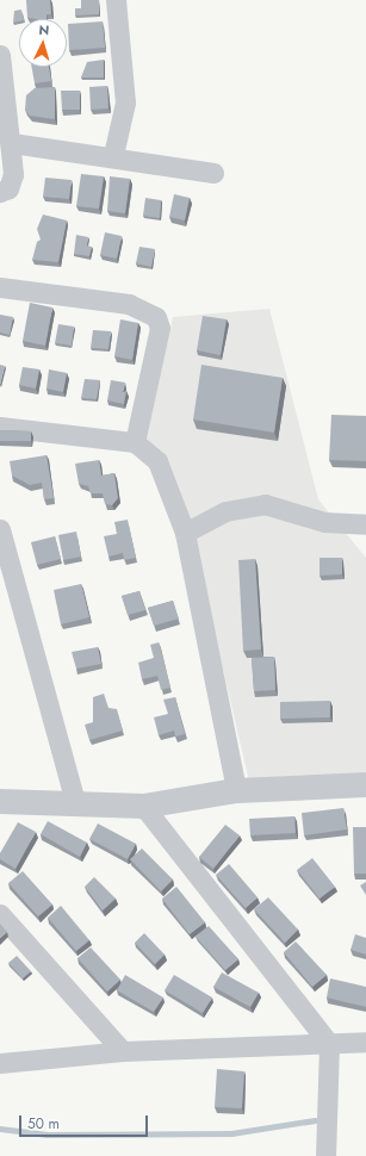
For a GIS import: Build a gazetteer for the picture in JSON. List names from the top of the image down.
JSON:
{
  "scale_bar": "50 m",
  "north": "top"
}
